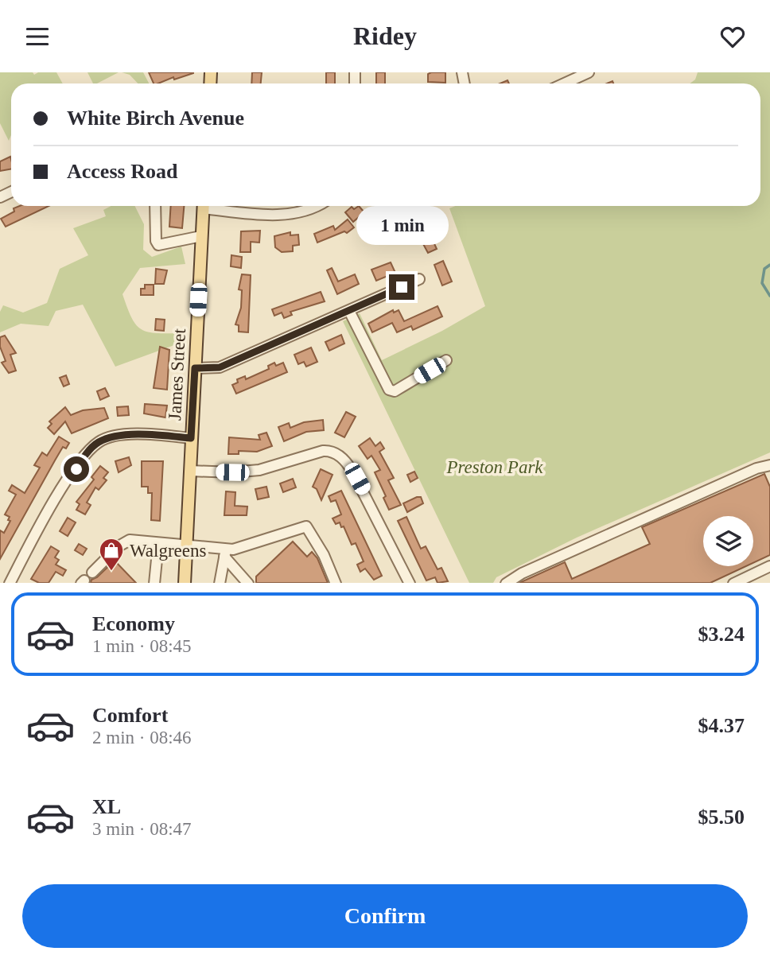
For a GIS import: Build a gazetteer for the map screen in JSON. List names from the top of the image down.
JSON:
{
  "streets": {
    "main road": ["James Street"]
  },
  "parks": ["Preston Park"],
  "places": {
    "shop": ["Walgreens"]
  },
  "page": {
    "header": "Ridey",
    "banner": ["White Birch Avenue", "Access Road"],
    "bubble": "1 min",
    "list": [
      {
        "name": "Economy",
        "note": "1 min · 08:45",
        "value": "$3.24"
      },
      {
        "name": "Comfort",
        "note": "2 min · 08:46",
        "value": "$4.37"
      },
      {
        "name": "XL",
        "note": "3 min · 08:47",
        "value": "$5.50"
      }
    ],
    "buttons": "Confirm"
  }
}
